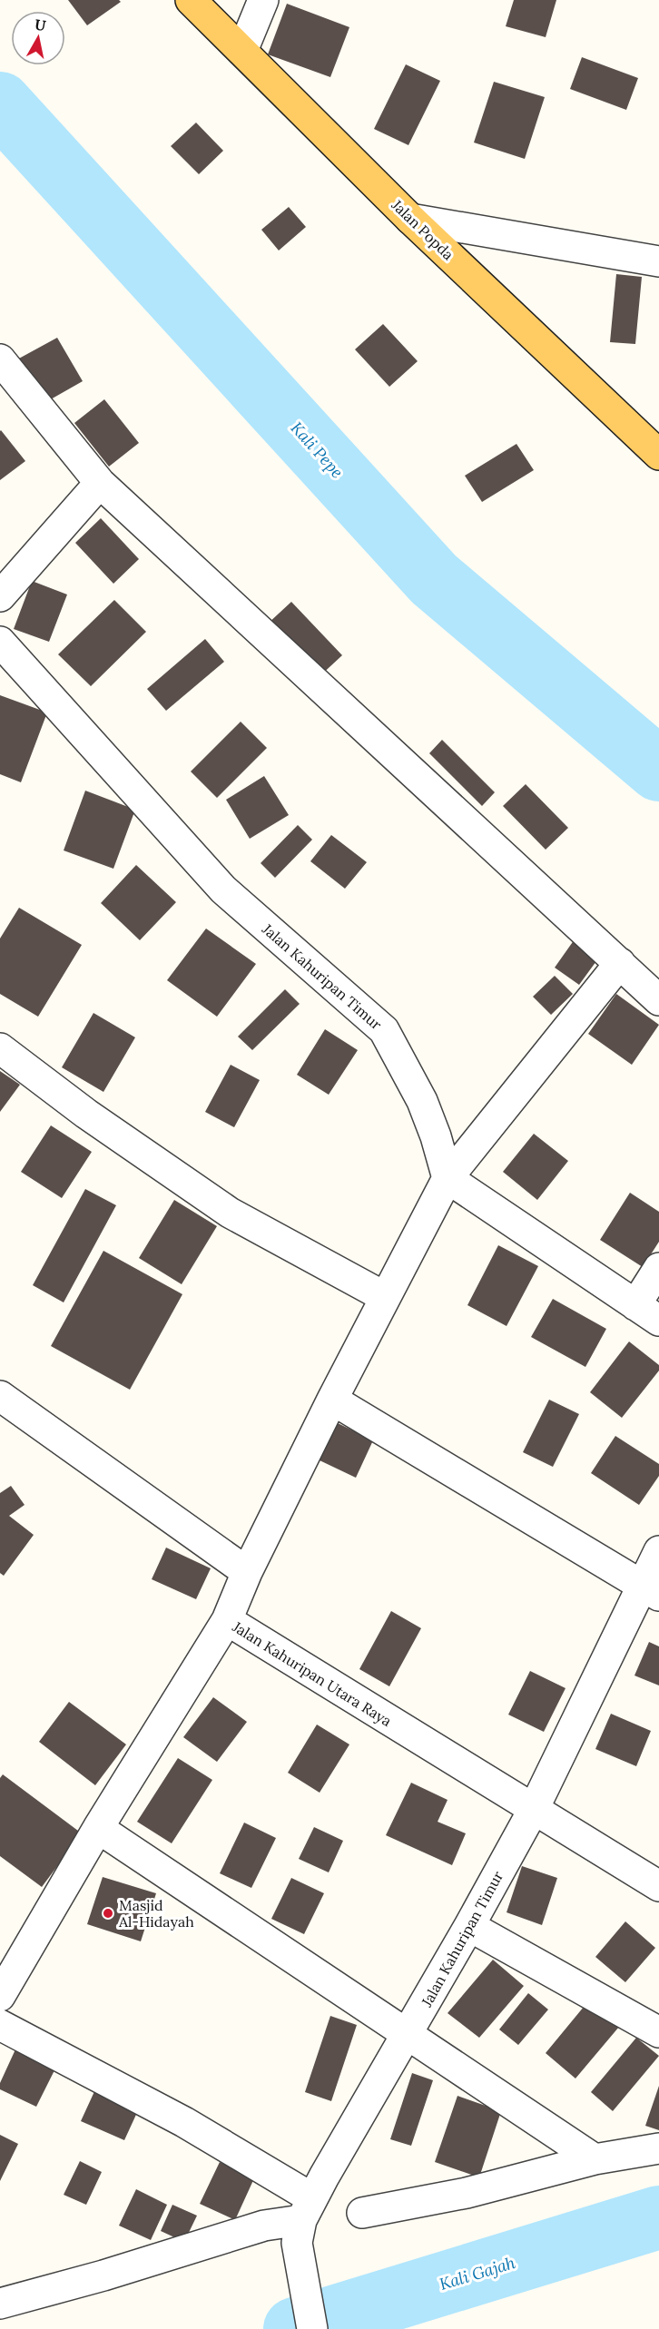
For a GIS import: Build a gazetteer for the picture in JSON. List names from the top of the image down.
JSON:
{
  "streets": {
    "main road": ["Jalan Popda"],
    "street": ["Jalan Kahuripan Timur", "Jalan Kahuripan Utara Raya"]
  },
  "crossings": [
    ["Jalan Kahuripan Timur", "Jalan Kahuripan Utara Raya"]
  ],
  "water": ["Kali Pepe", "Kali Gajah"],
  "places": ["Masjid Al-Hidayah"],
  "north": "top"
}
